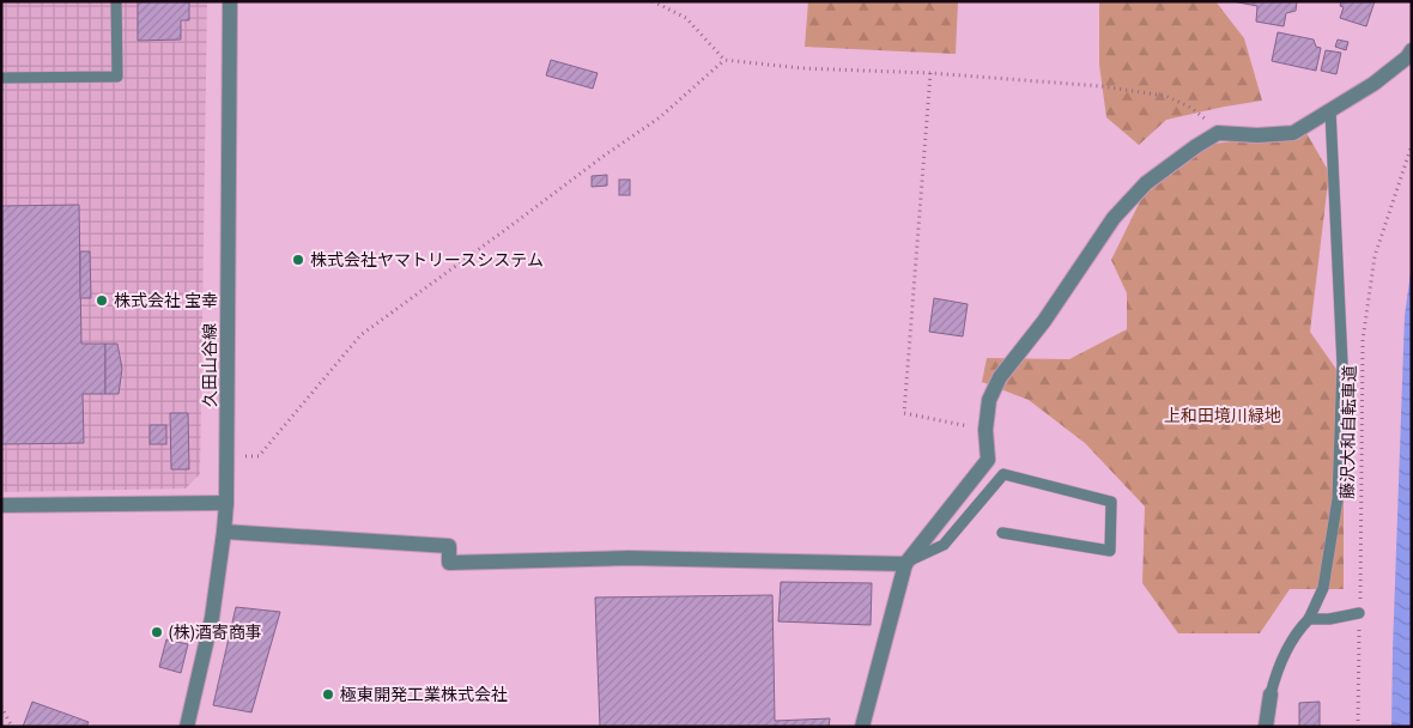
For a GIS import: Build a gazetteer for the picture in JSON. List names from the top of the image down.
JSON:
{
  "streets": {
    "street": ["久田山谷線"],
    "path": ["藤沢大和自転車道"]
  },
  "parks": ["上和田境川緑地"],
  "places": [
    "株式会社ヤマトリースシステム",
    "株式会社 宝幸",
    "(株)酒寄商事",
    "極東開発工業株式会社"
  ]
}
